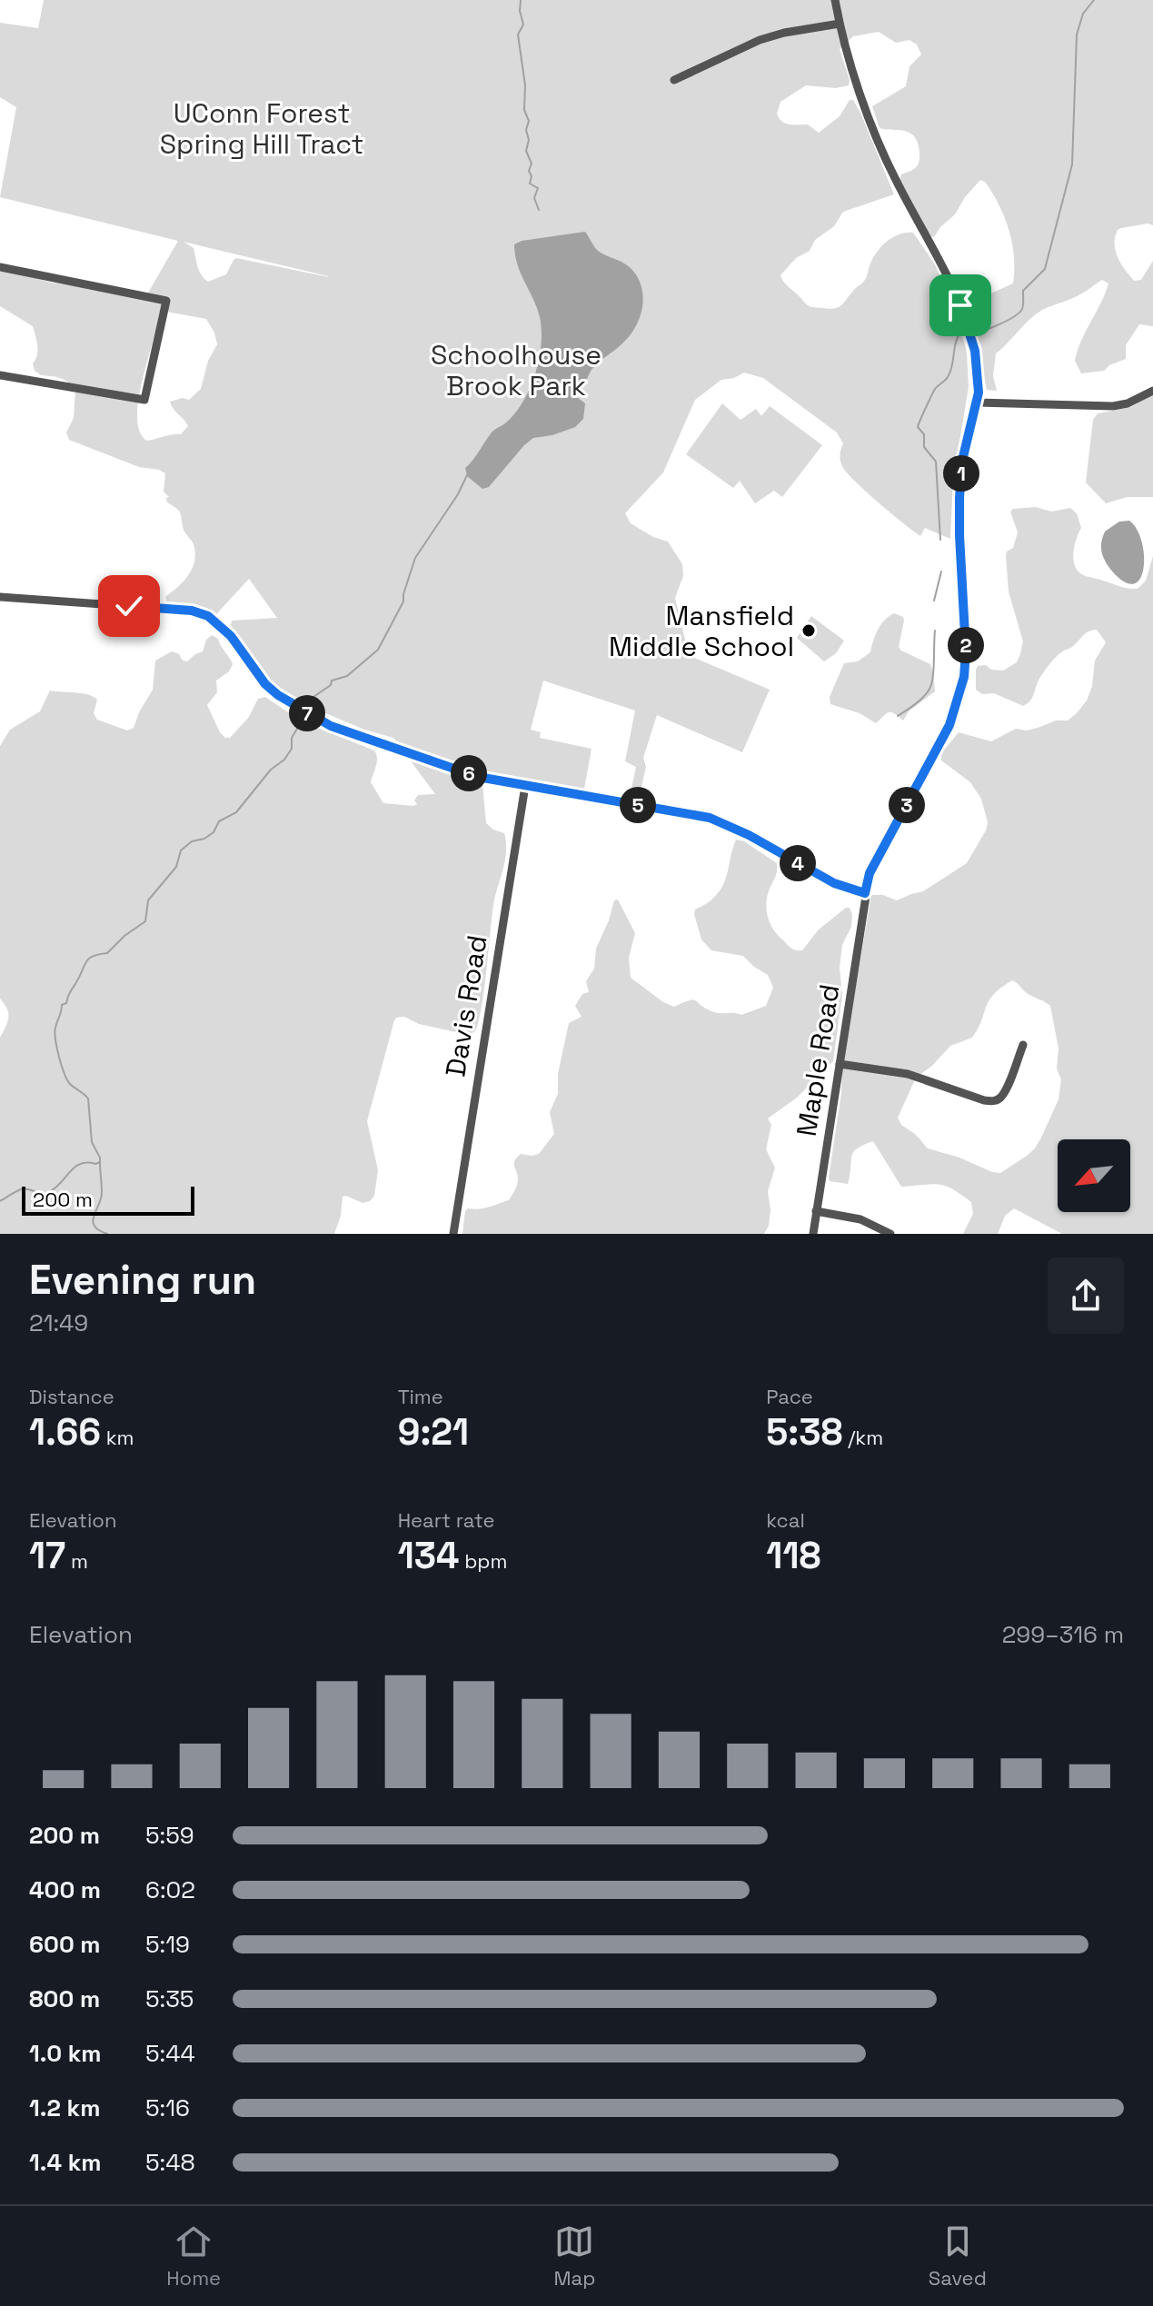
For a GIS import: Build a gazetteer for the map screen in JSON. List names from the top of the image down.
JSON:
{
  "streets": {
    "street": ["Davis Road", "Maple Road"]
  },
  "parks": ["UConn Forest Spring Hill Tract", "Schoolhouse Brook Park"],
  "places": ["Mansfield Middle School"],
  "scale_bar": "200 m",
  "north": "bottom left",
  "page": {
    "pins": [
      "1",
      "2",
      "7",
      "6",
      "3",
      "5",
      "4"
    ],
    "scale": "200 m",
    "heading": ["Evening run", "21:49"],
    "stats": [
      ["Distance", "1.66 km"],
      ["Time", "9:21"],
      ["Pace", "5:38 /km"],
      ["Elevation", "17 m"],
      ["Heart rate", "134 bpm"],
      ["kcal", "118"]
    ],
    "chart": ["Elevation", "299–316 m"],
    "list": [
      {
        "name": "200 m",
        "note": "5:59"
      },
      {
        "name": "400 m",
        "note": "6:02"
      },
      {
        "name": "600 m",
        "note": "5:19"
      },
      {
        "name": "800 m",
        "note": "5:35"
      },
      {
        "name": "1.0 km",
        "note": "5:44"
      },
      {
        "name": "1.2 km",
        "note": "5:16"
      },
      {
        "name": "1.4 km",
        "note": "5:48"
      }
    ],
    "tabs": ["Home", "Map", "Saved"]
  }
}
